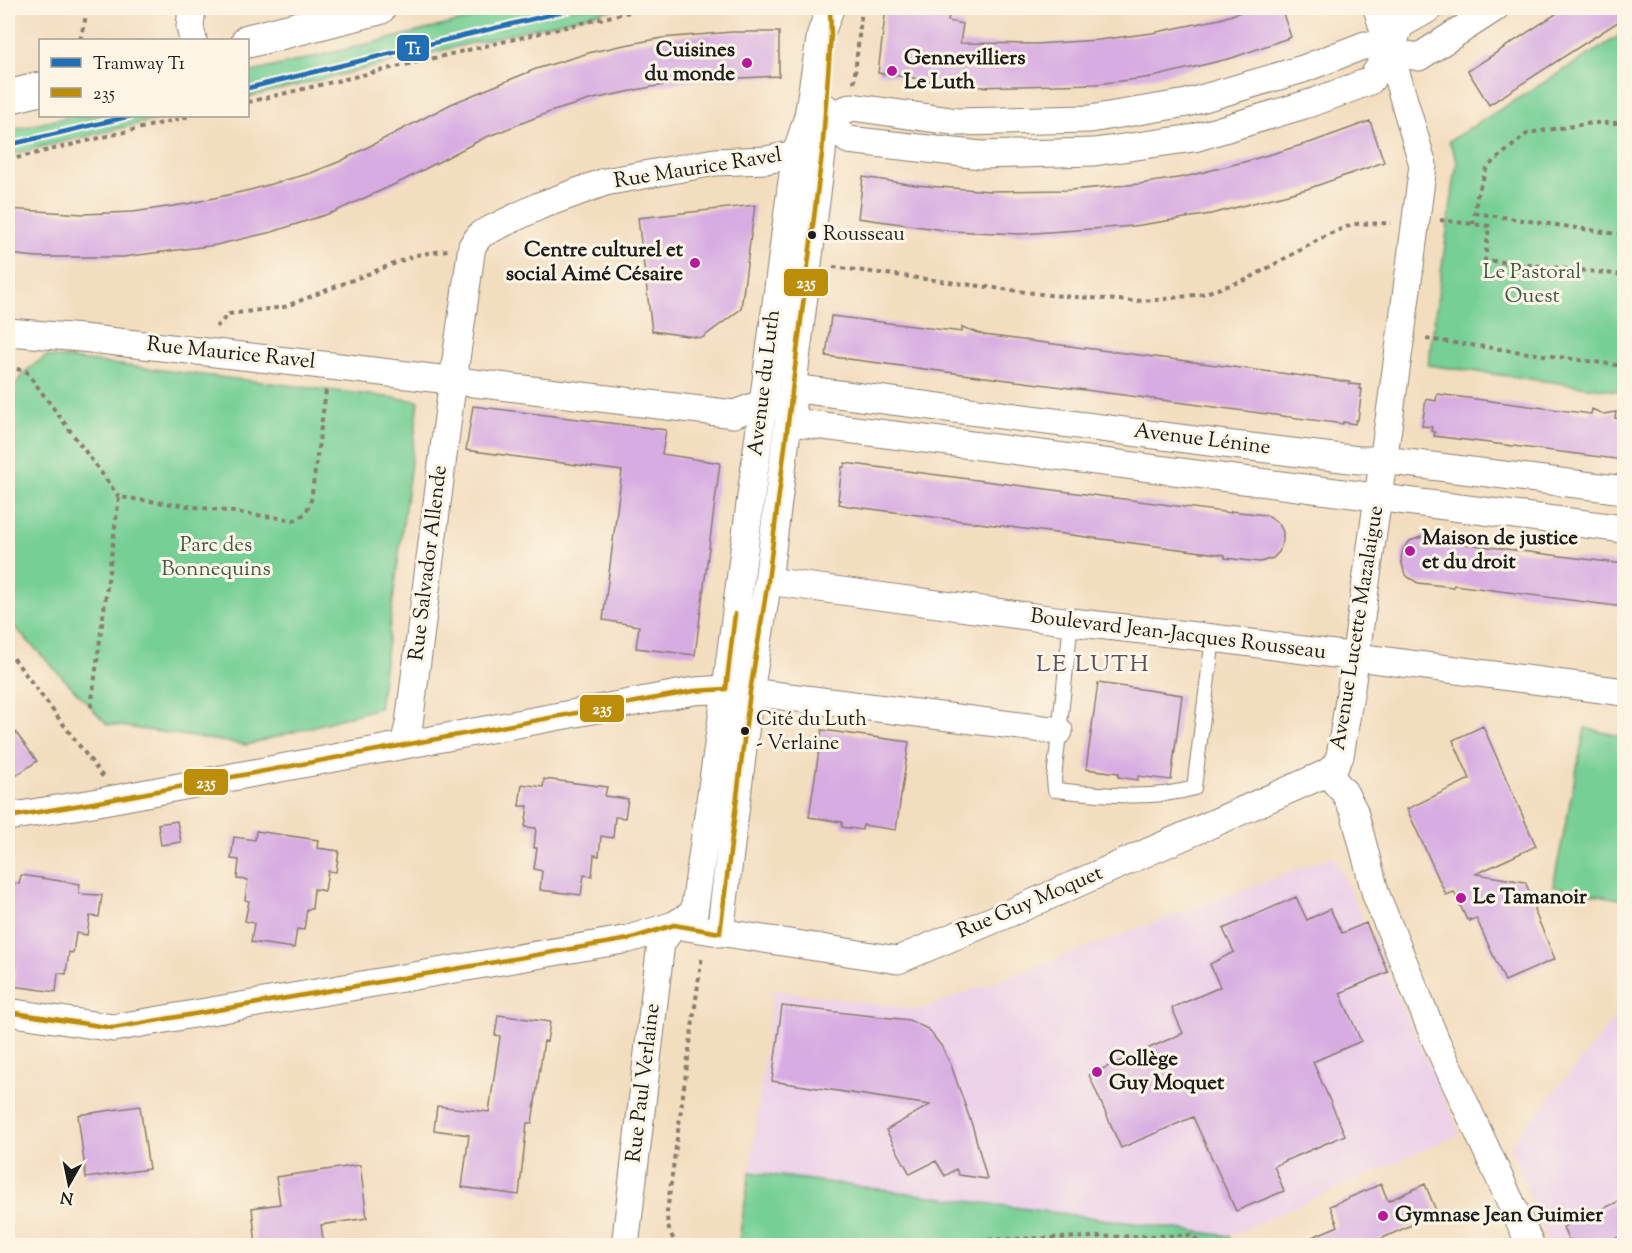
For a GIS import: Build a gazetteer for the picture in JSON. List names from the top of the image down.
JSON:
{
  "streets": {
    "street": [
      "Rue Maurice Ravel",
      "Avenue du Luth",
      "Avenue Lénine",
      "Rue Salvador Allende",
      "Avenue Lucette Mazalaigue",
      "Boulevard Jean-Jacques Rousseau",
      "Rue Guy Moquet",
      "Rue Paul Verlaine"
    ]
  },
  "crossings": [
    ["Rue Maurice Ravel", "Avenue du Luth"],
    ["Rue Maurice Ravel", "Avenue Lénine"],
    ["Rue Maurice Ravel", "Rue Salvador Allende"],
    ["Avenue du Luth", "Avenue Lénine"],
    ["Avenue du Luth", "Boulevard Jean-Jacques Rousseau"],
    ["Avenue du Luth", "Rue Paul Verlaine"],
    ["Avenue Lénine", "Avenue Lucette Mazalaigue"],
    ["Avenue Lucette Mazalaigue", "Boulevard Jean-Jacques Rousseau"],
    ["Avenue Lucette Mazalaigue", "Rue Guy Moquet"]
  ],
  "districts": ["LE LUTH"],
  "parks": ["Le Pastoral Ouest", "Parc des Bonnequins"],
  "places": [
    "Cuisines du monde",
    "Gennevilliers Le Luth",
    "Rousseau",
    "Centre culturel et social Aimé Césaire",
    "Maison de justice et du droit",
    "Cité du Luth - Verlaine",
    "Le Tamanoir",
    "Collège Guy Moquet",
    "Gymnase Jean Guimier"
  ],
  "lines": ["tram line T1", "transit line 235"],
  "legend": ["Tramway T1", "235"],
  "north": "bottom"
}
